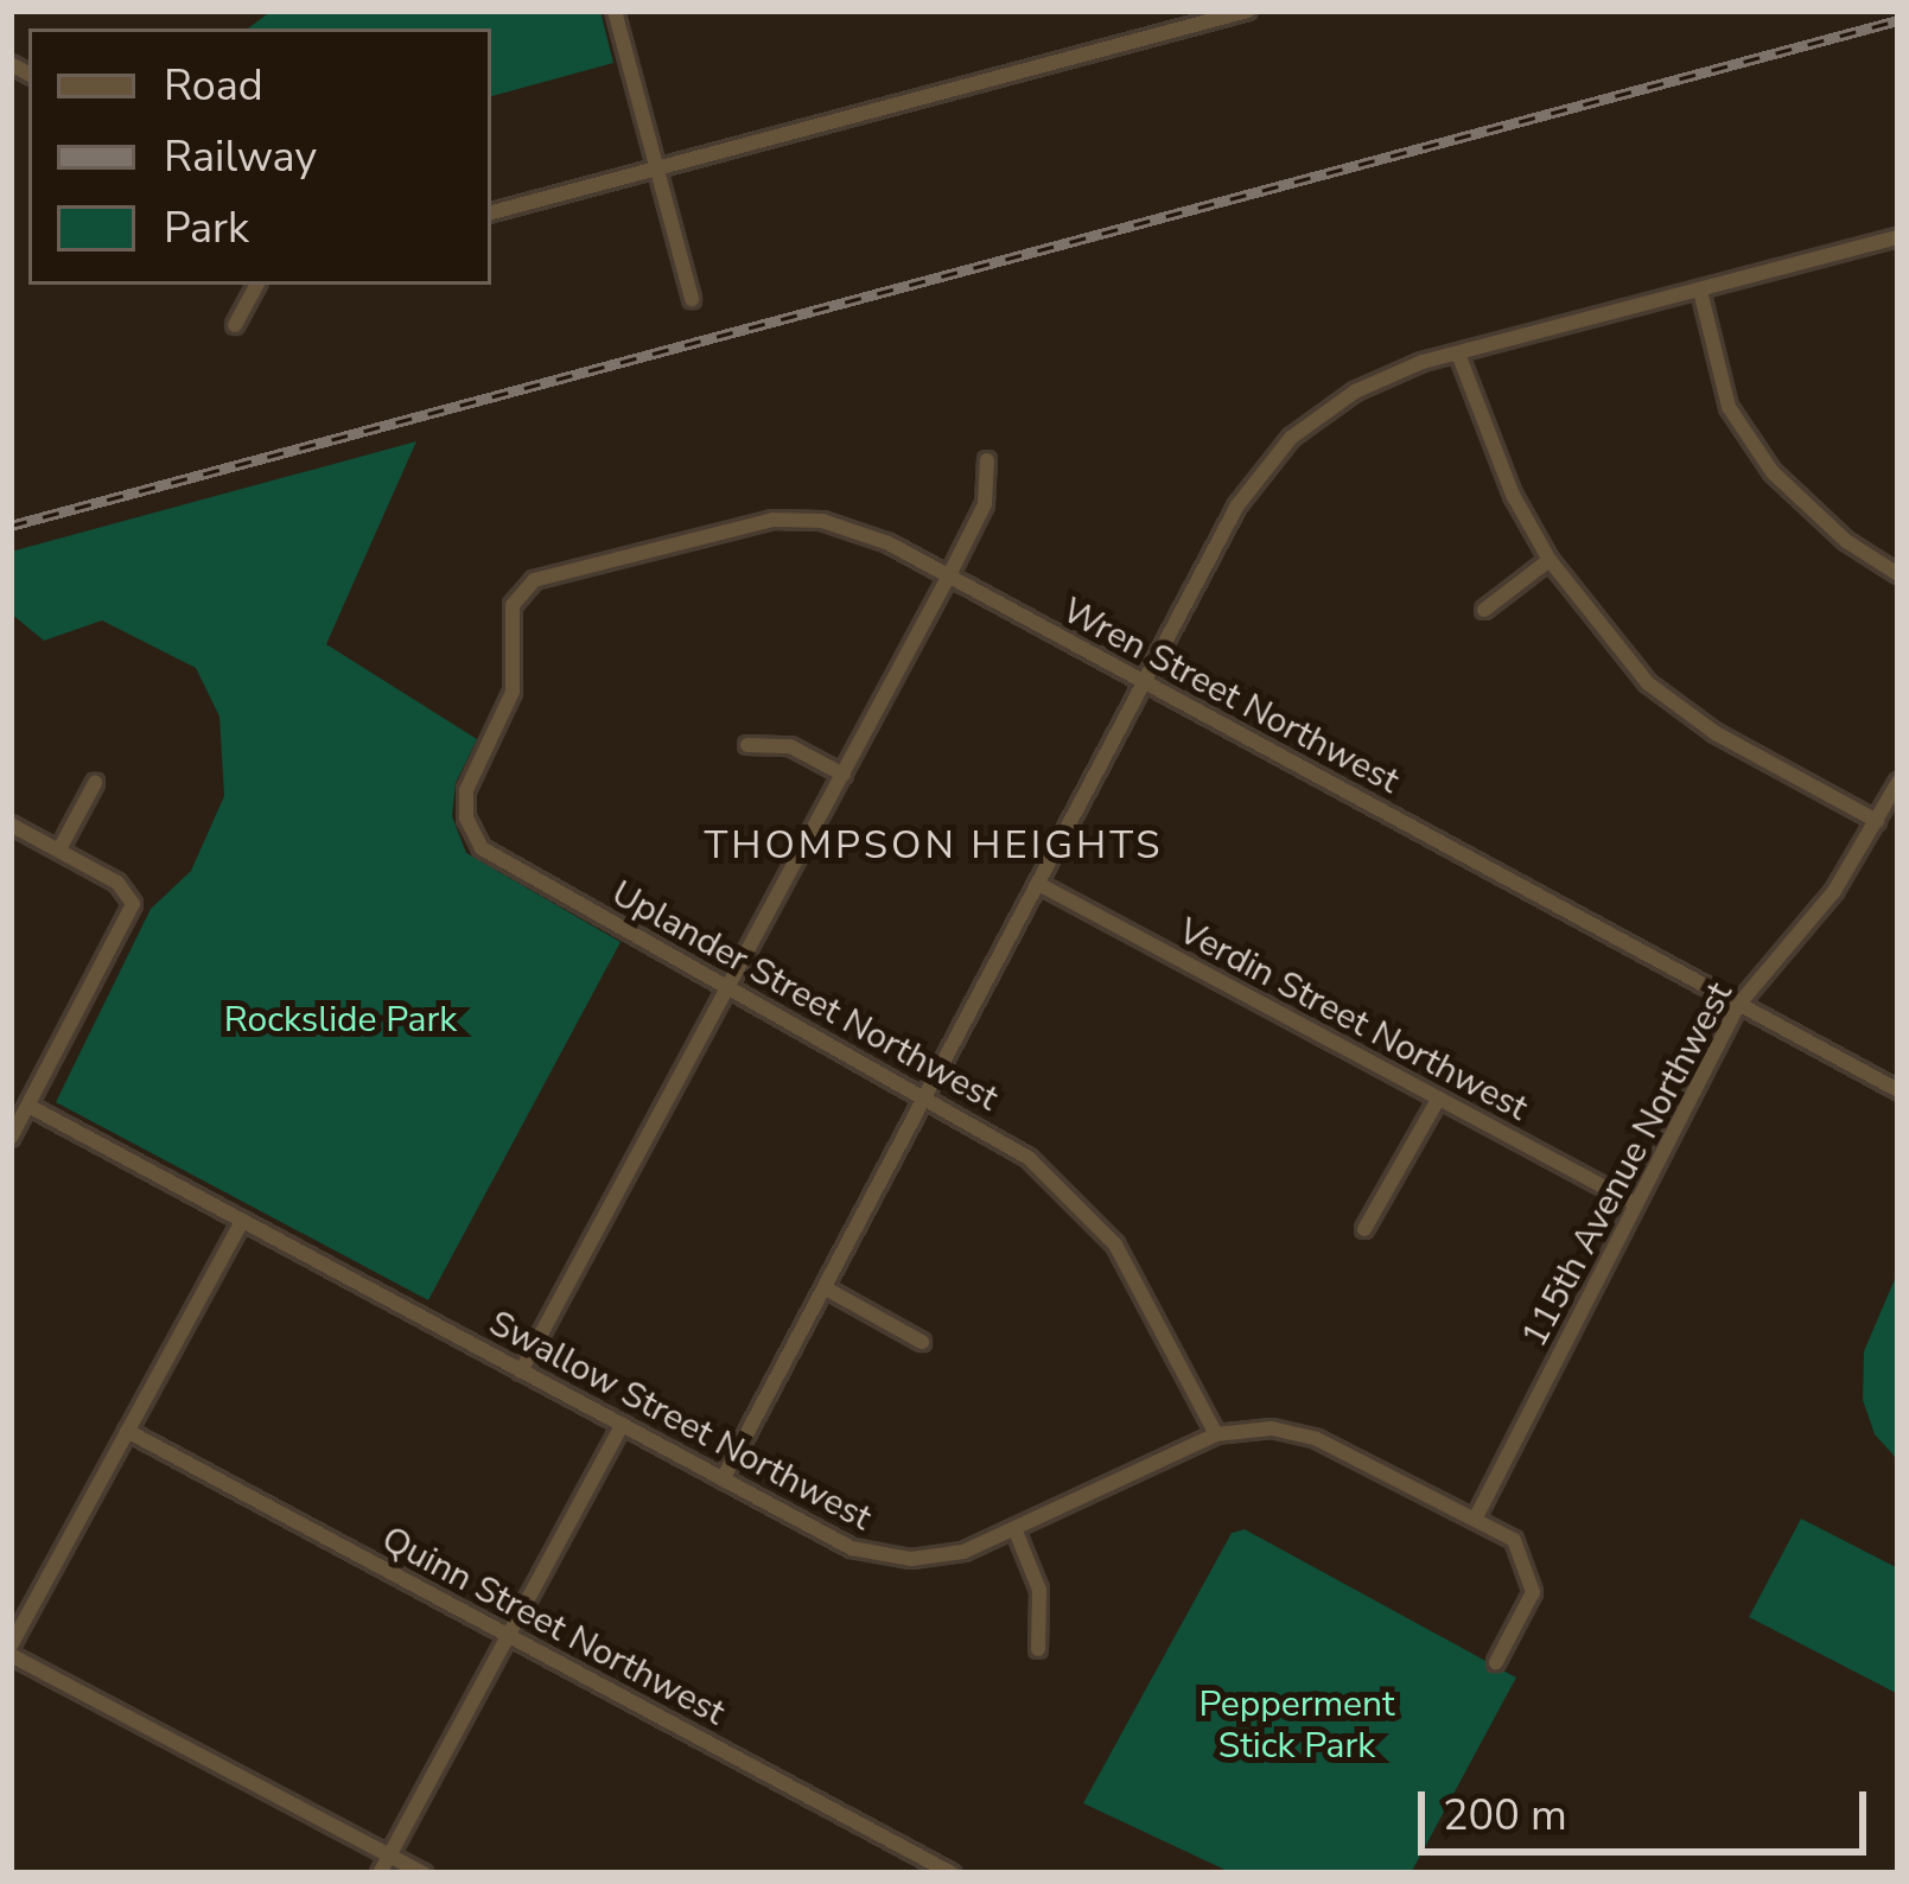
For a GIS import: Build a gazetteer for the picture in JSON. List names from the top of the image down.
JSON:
{
  "streets": {
    "street": [
      "Wren Street Northwest",
      "Uplander Street Northwest",
      "Verdin Street Northwest",
      "115th Avenue Northwest",
      "Swallow Street Northwest",
      "Quinn Street Northwest"
    ]
  },
  "crossings": [
    ["Wren Street Northwest", "Uplander Street Northwest"],
    ["Wren Street Northwest", "115th Avenue Northwest"],
    ["Uplander Street Northwest", "Swallow Street Northwest"],
    ["Verdin Street Northwest", "115th Avenue Northwest"],
    ["115th Avenue Northwest", "Swallow Street Northwest"]
  ],
  "districts": ["THOMPSON HEIGHTS"],
  "parks": ["Rockslide Park", "Pepperment Stick Park"],
  "legend": ["Road", "Railway", "Park"],
  "scale_bar": "200 m"
}
